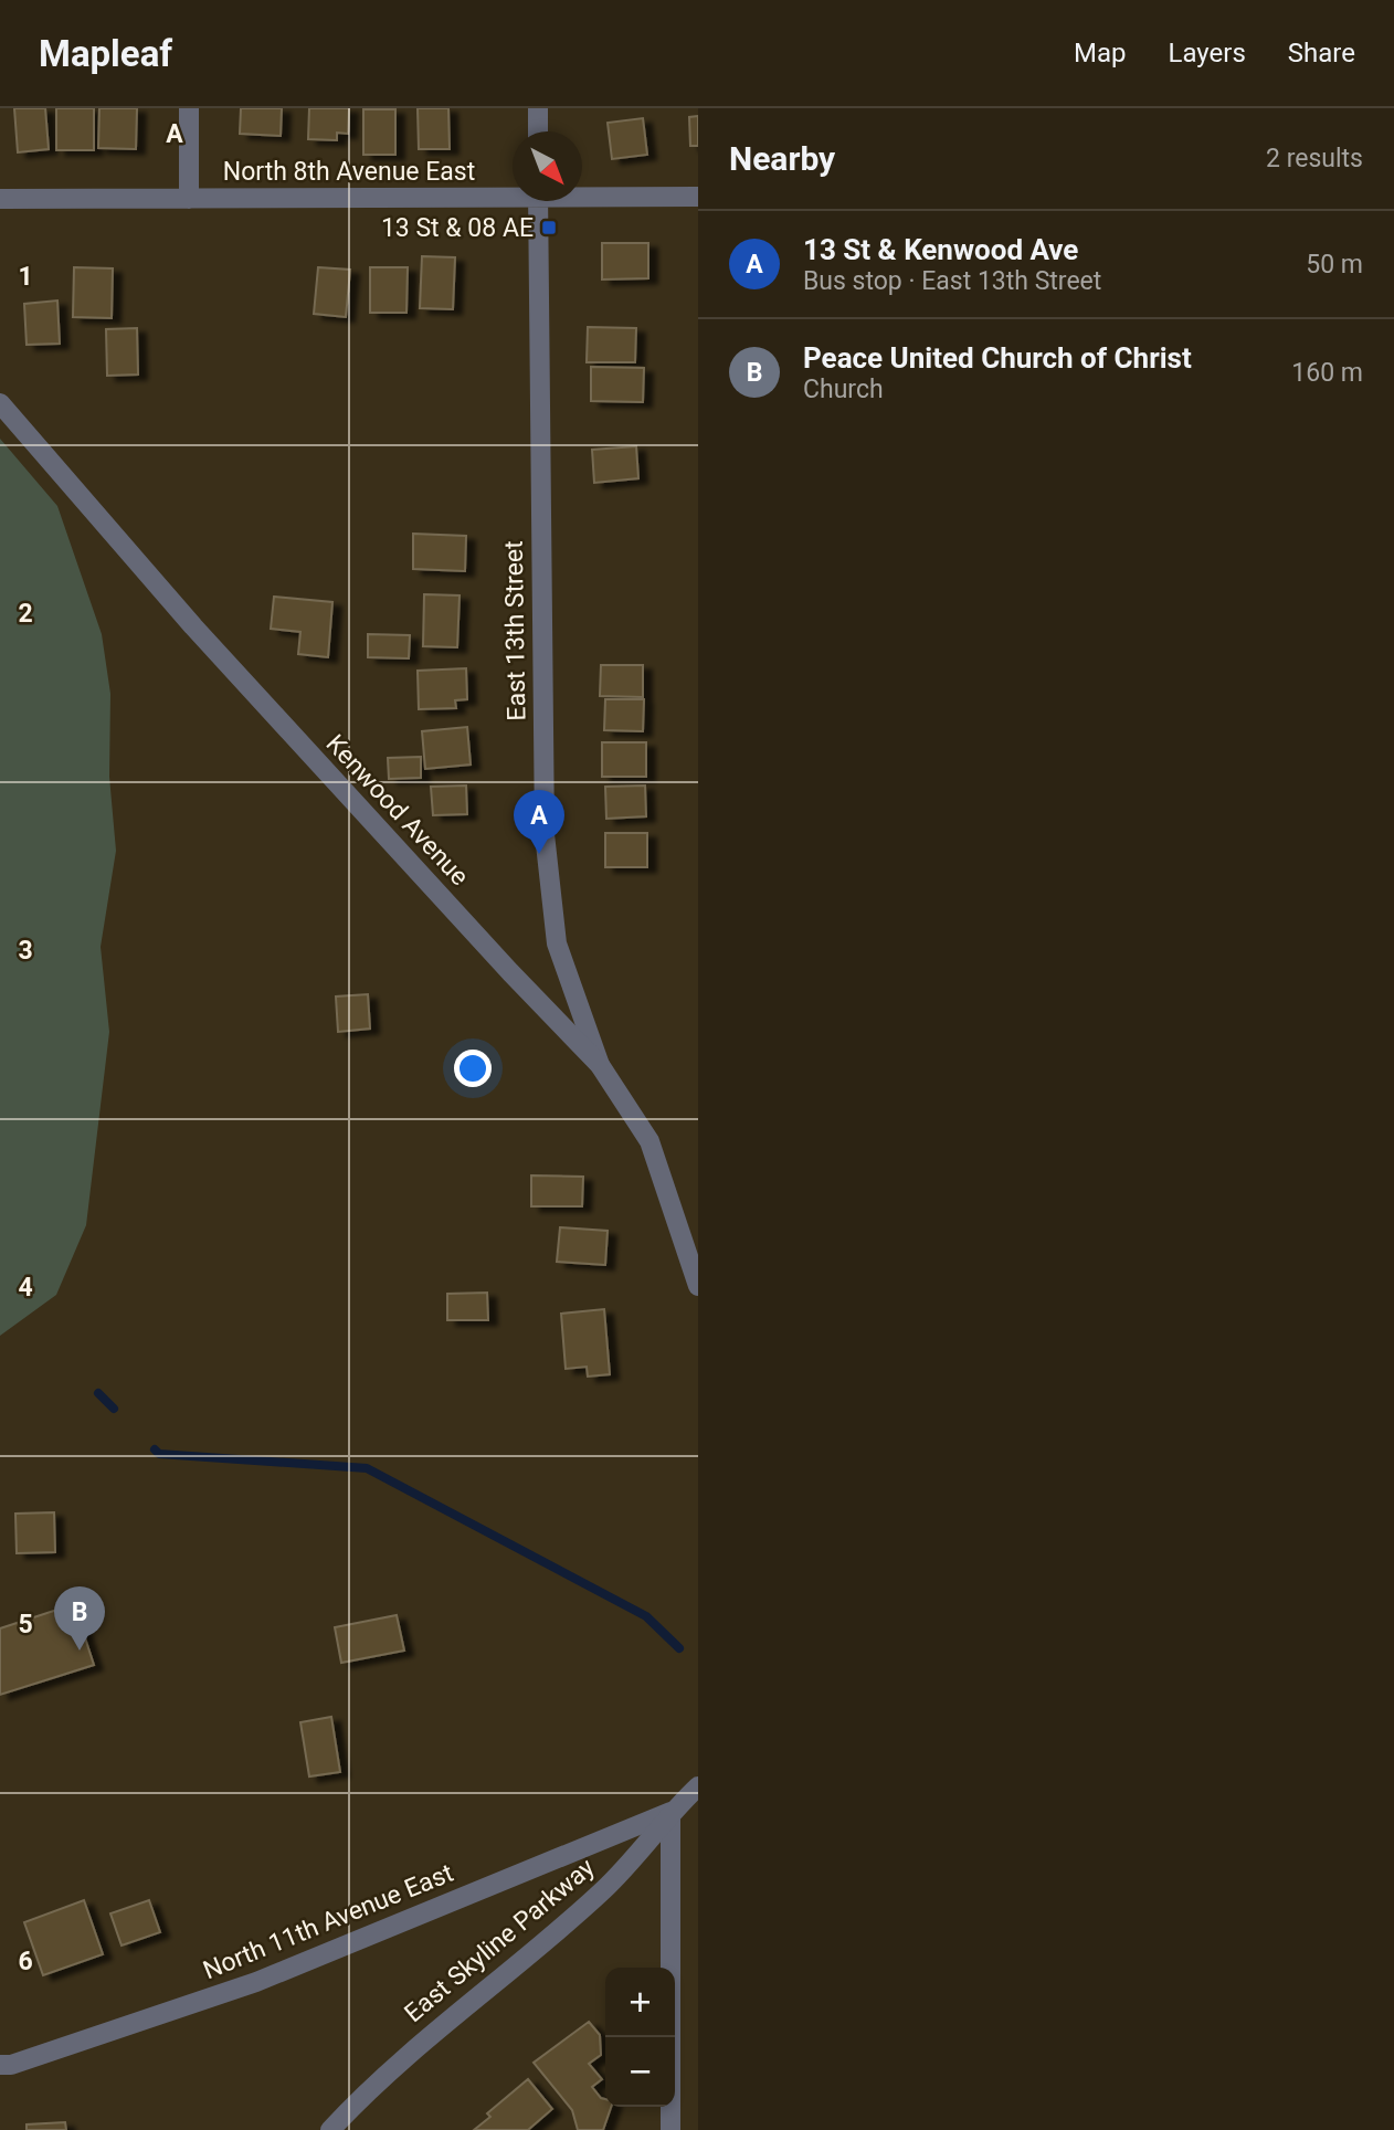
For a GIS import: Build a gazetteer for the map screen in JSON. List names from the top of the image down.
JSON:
{
  "streets": {
    "street": [
      "North 8th Avenue East",
      "East 13th Street",
      "Kenwood Avenue",
      "North 11th Avenue East",
      "East Skyline Parkway"
    ]
  },
  "crossings": [
    ["East 13th Street", "Kenwood Avenue"],
    ["North 11th Avenue East", "East Skyline Parkway"]
  ],
  "places": {
    "transit": ["13 St & 08 AE"]
  },
  "north": "bottom right",
  "page": {
    "header": "Mapleaf",
    "nav": ["Map", "Layers", "Share"],
    "heading": ["Nearby", "2 results"],
    "list": [
      {
        "mark": "A",
        "name": "13 St & Kenwood Ave",
        "note": "Bus stop · East 13th Street",
        "value": "50 m"
      },
      {
        "mark": "B",
        "name": "Peace United Church of Christ",
        "note": "Church",
        "value": "160 m"
      }
    ],
    "pins": ["A", "B"],
    "map_buttons": ["+", "−"]
  },
  "grid": {
    "columns": ["A"],
    "rows": [
      "1",
      "2",
      "3",
      "4",
      "5",
      "6"
    ]
  }
}
